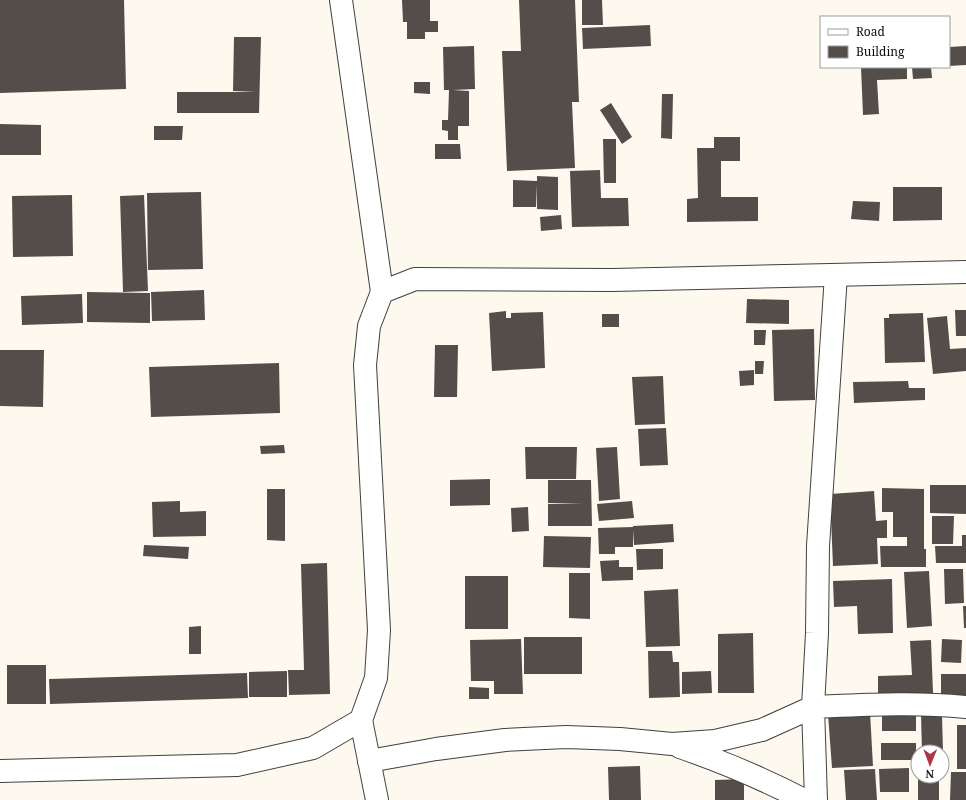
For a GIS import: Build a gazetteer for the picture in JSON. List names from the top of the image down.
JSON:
{
  "legend": ["Road", "Building"],
  "north": "bottom"
}
